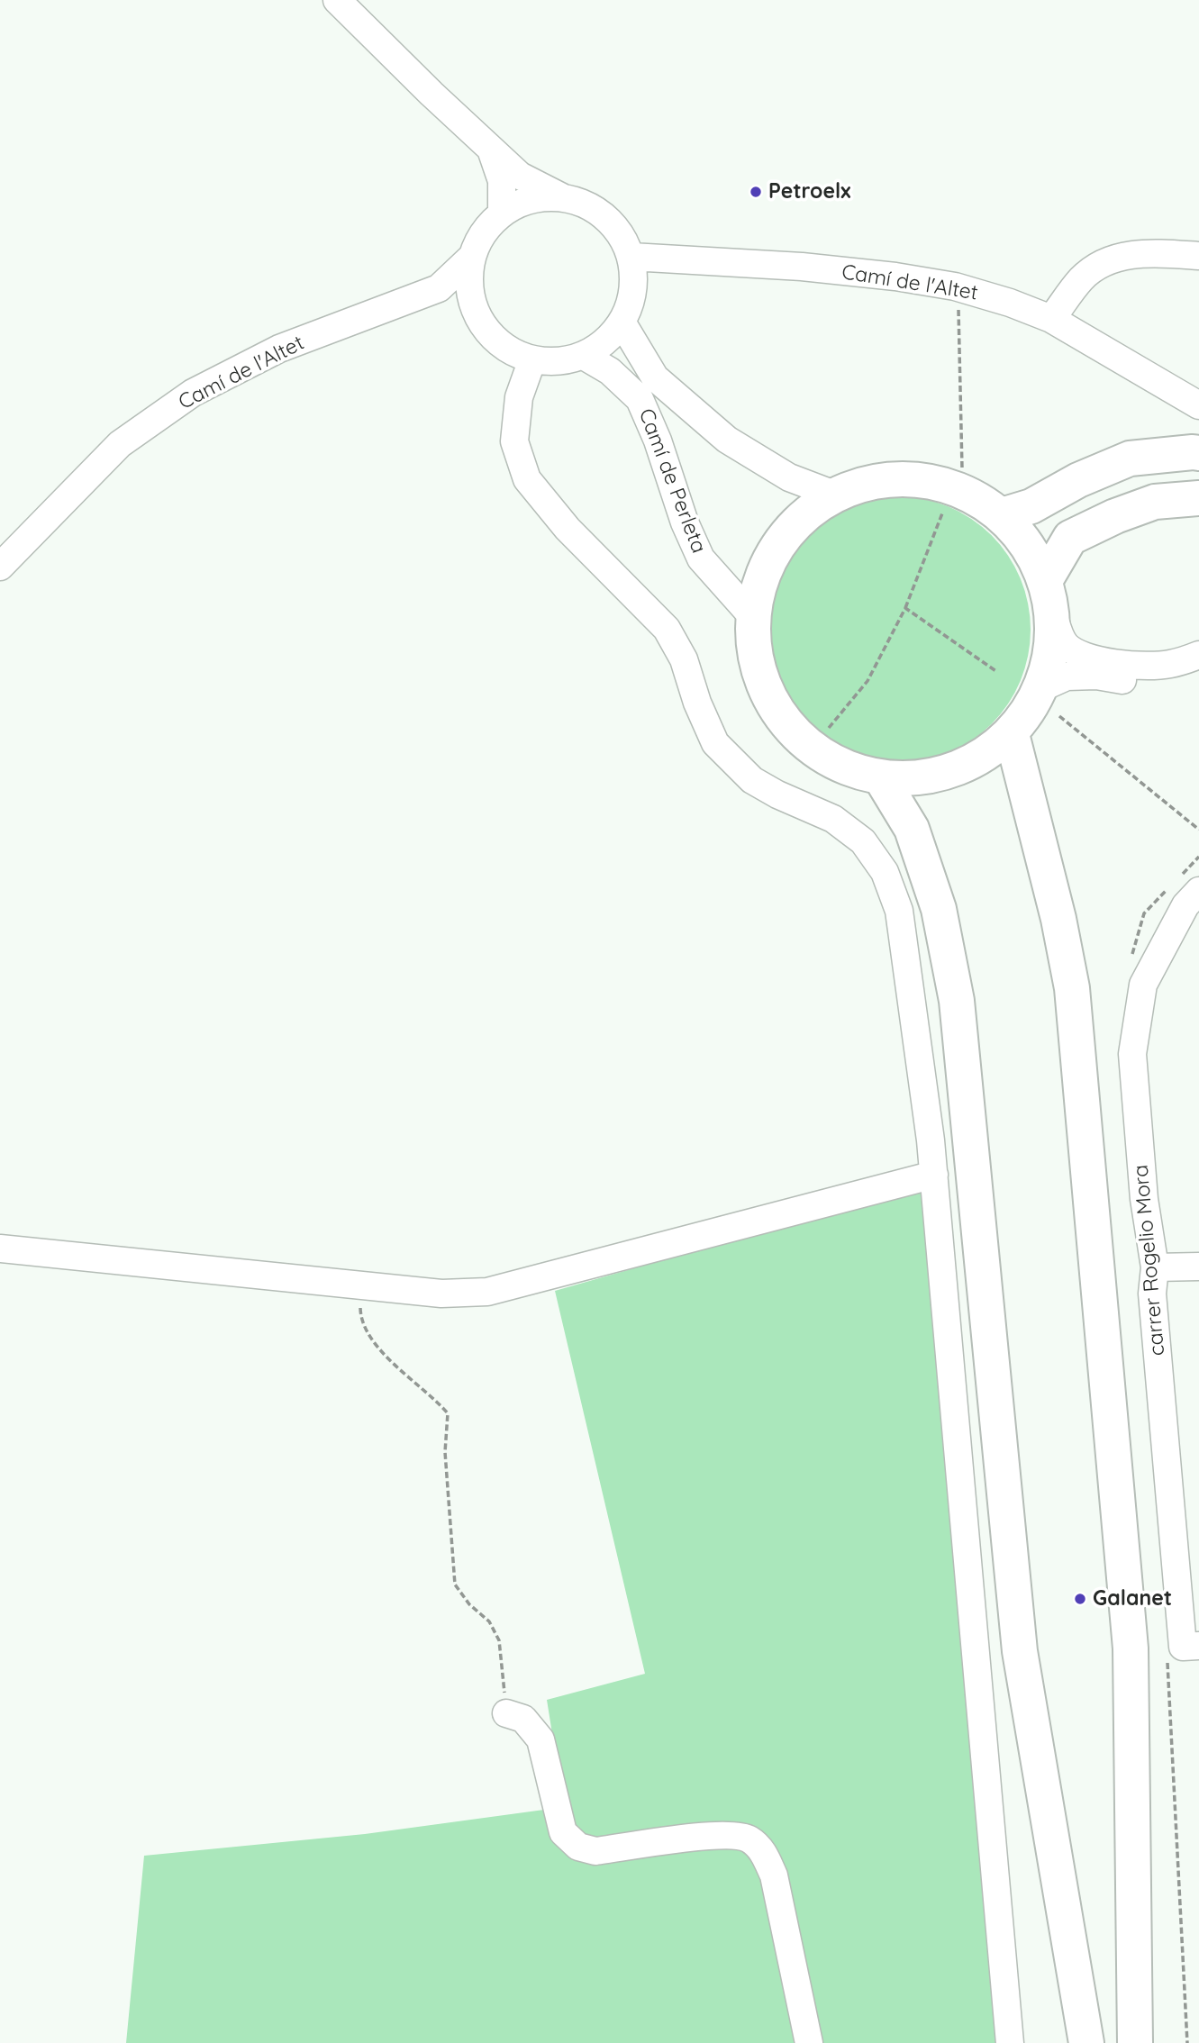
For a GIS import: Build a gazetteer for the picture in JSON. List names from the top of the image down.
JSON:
{
  "streets": {
    "street": ["Camí de l'Altet", "Camí de Perleta", "carrer Rogelio Mora"]
  },
  "crossings": [
    ["Camí de l'Altet", "Camí de Perleta"]
  ],
  "places": ["Petroelx", "Galanet"]
}
